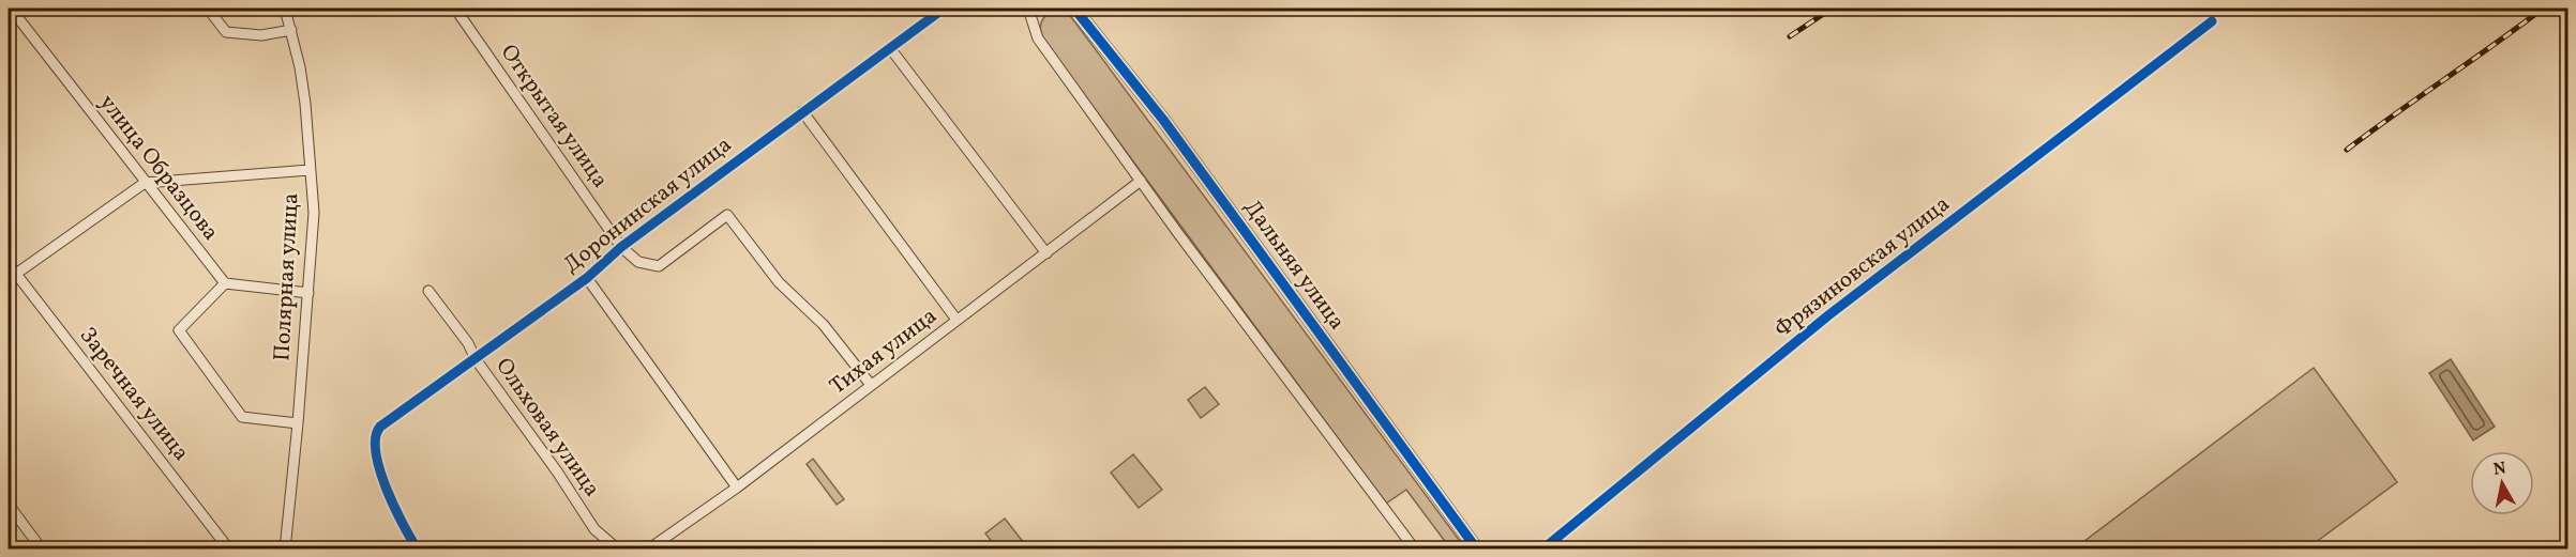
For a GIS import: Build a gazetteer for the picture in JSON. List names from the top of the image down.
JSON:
{
  "streets": {
    "street": [
      "Открытая улица",
      "улица Образцова",
      "Доронинская улица",
      "Дальняя улица",
      "Фрязиновская улица",
      "Полярная улица",
      "Тихая улица",
      "Заречная улица",
      "Ольховая улица"
    ]
  },
  "crossings": [
    ["Открытая улица", "Доронинская улица"],
    ["Доронинская улица", "Ольховая улица"]
  ],
  "north": "top"
}
